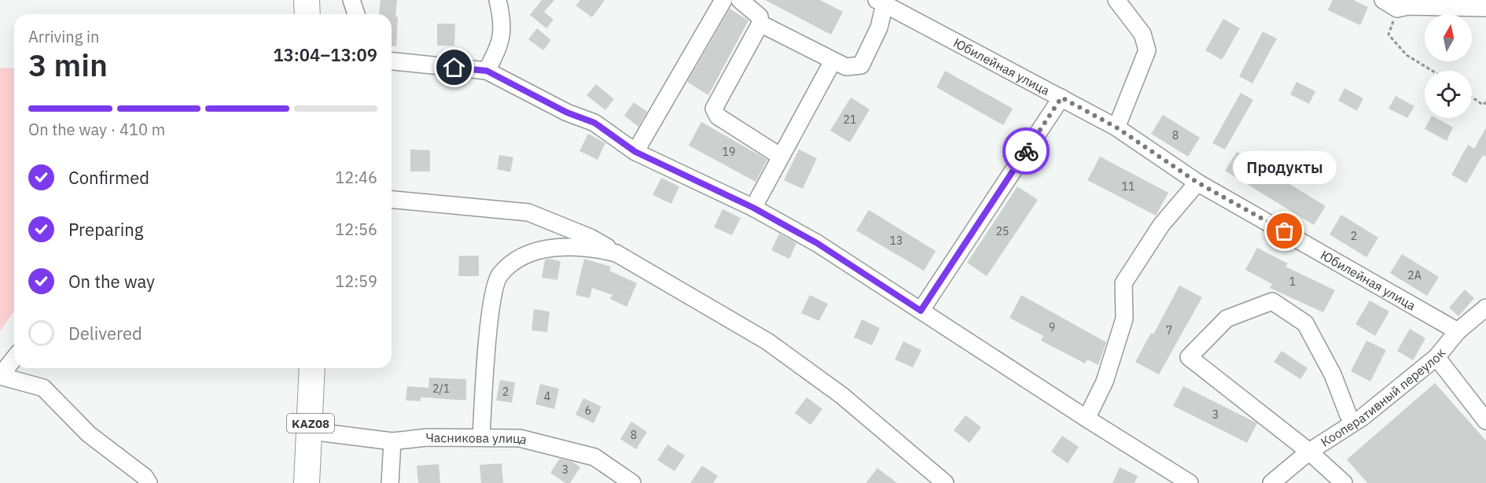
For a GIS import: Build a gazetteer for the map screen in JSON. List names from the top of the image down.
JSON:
{
  "streets": {
    "highway": ["KAZ08"],
    "street": ["Юбилейная улица", "Кооперативный переулок", "Часникова улица"]
  },
  "crossings": [
    ["Юбилейная улица", "Кооперативный переулок"],
    ["KAZ08", "Часникова улица"]
  ],
  "places": ["Продукты"],
  "house_numbers": [
    "21",
    "8",
    "19",
    "11",
    "25",
    "2",
    "13",
    "2А",
    "1",
    "9",
    "7",
    "2/1",
    "2",
    "4",
    "6",
    "3",
    "8",
    "3"
  ],
  "north": "top",
  "page": {
    "heading": ["3 min", "Arriving in", "13:04–13:09"],
    "bar": "On the way · 410 m",
    "bubble": "Продукты",
    "list": [
      ["Confirmed", "12:46"],
      ["Preparing", "12:56"],
      ["On the way", "12:59"],
      "Delivered"
    ]
  }
}
